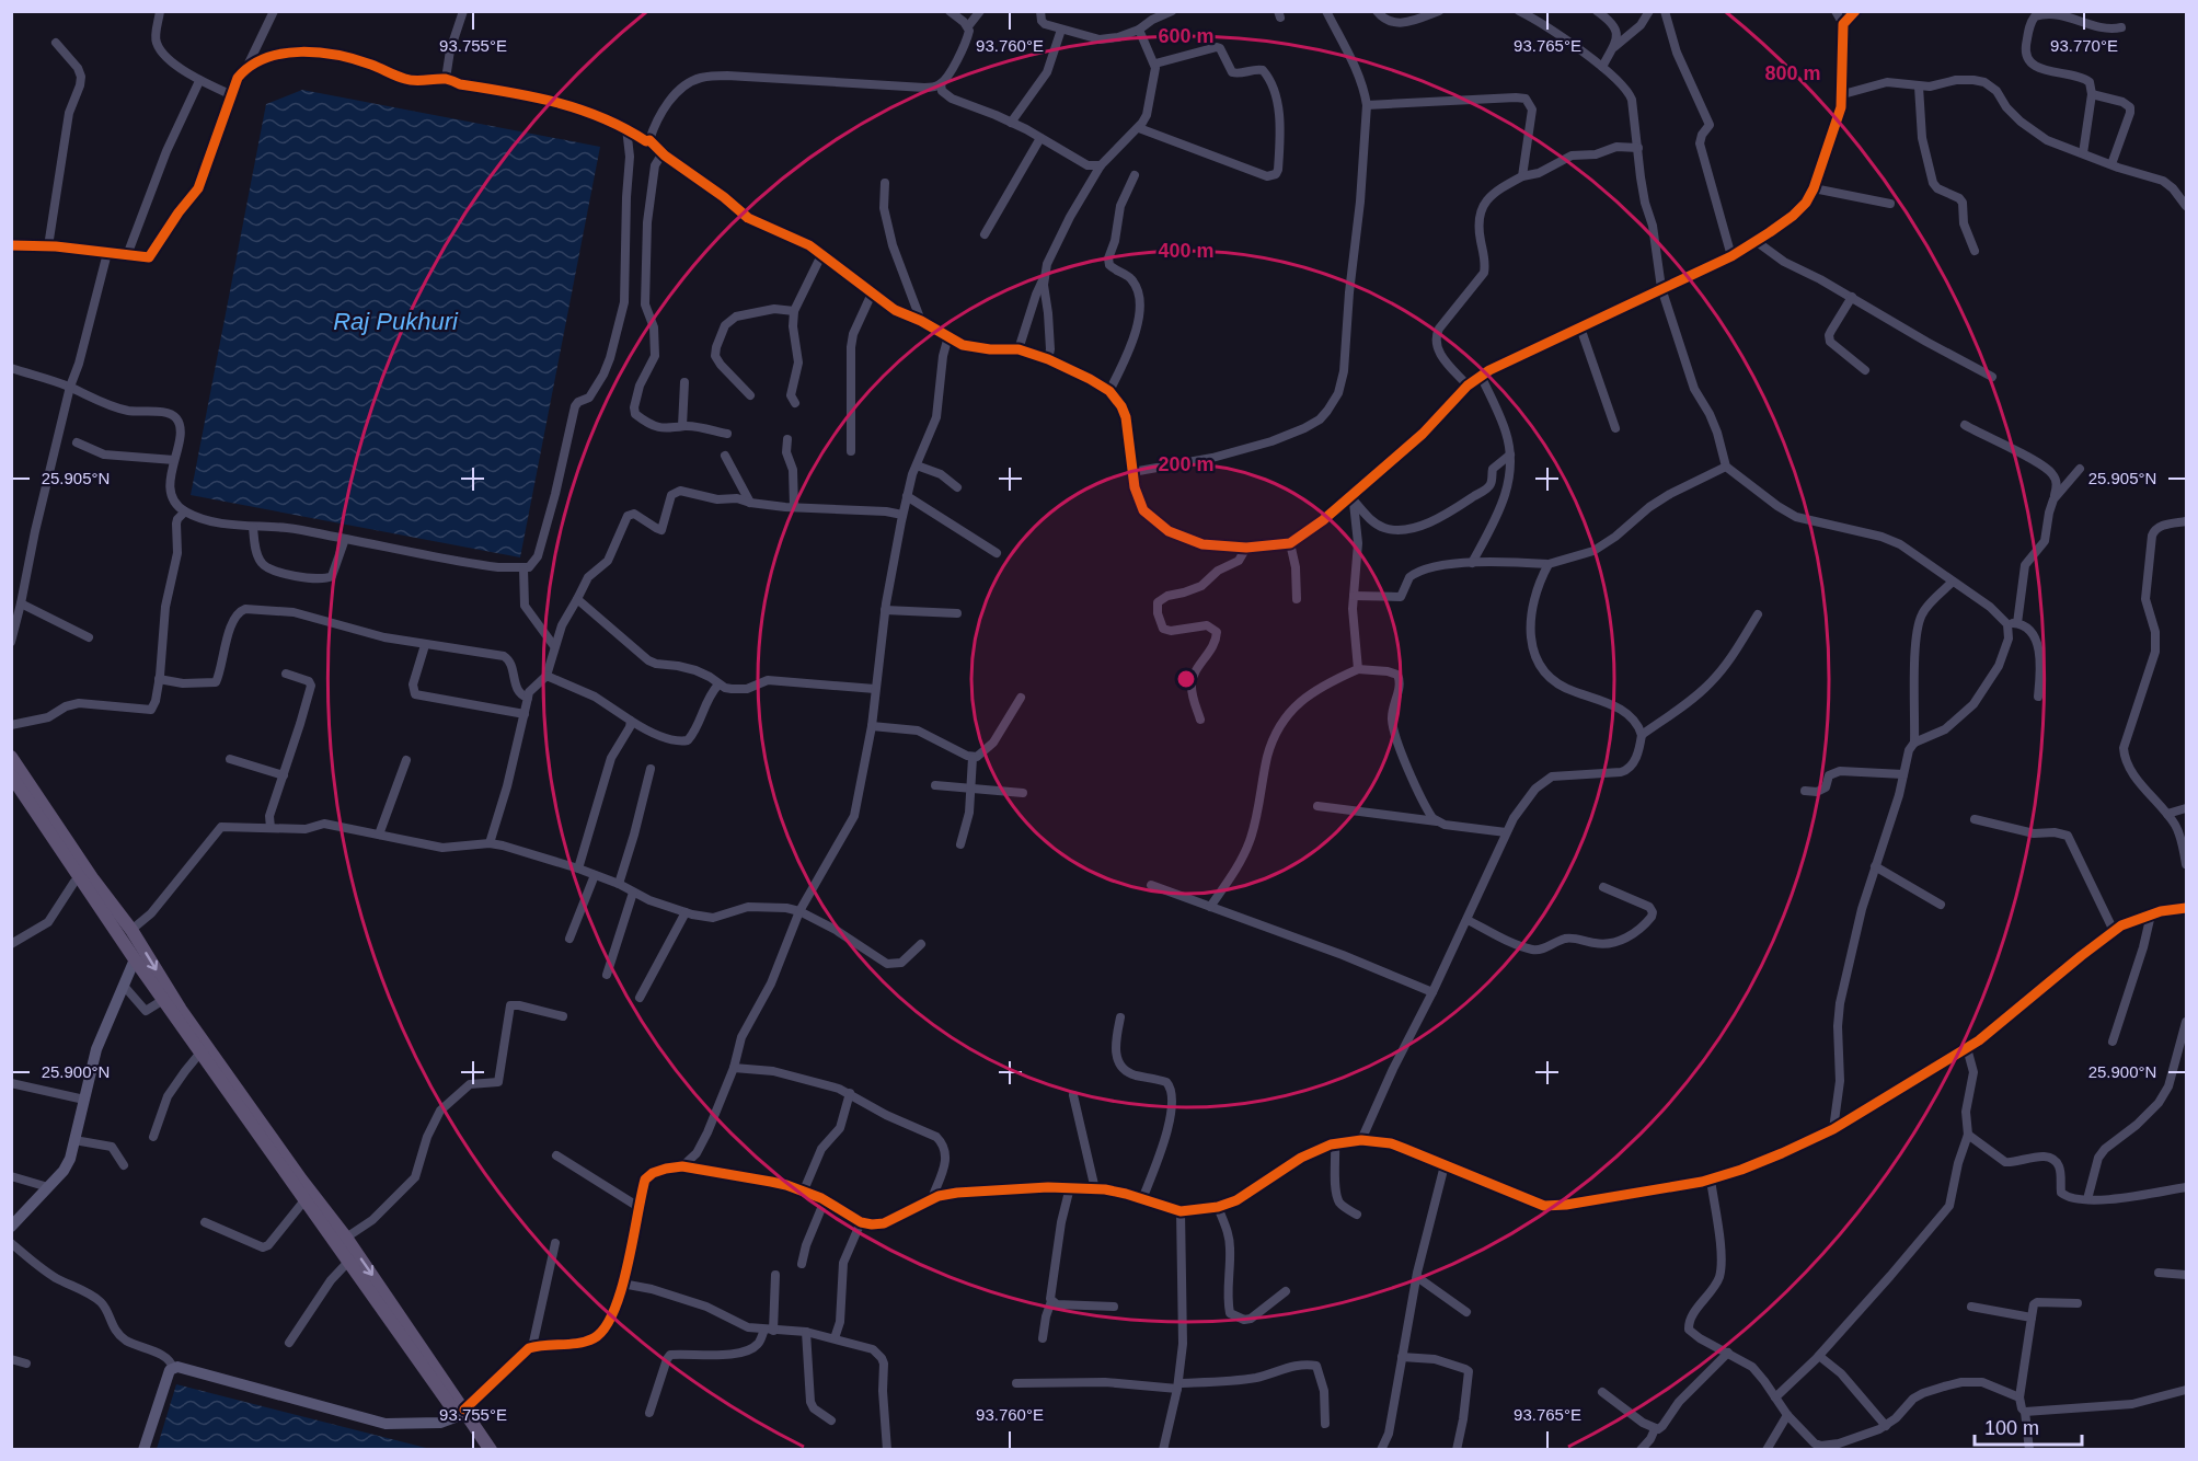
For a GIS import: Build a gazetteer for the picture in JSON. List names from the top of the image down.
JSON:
{
  "water": ["Raj Pukhuri"],
  "scale_bar": "100 m",
  "coordinates": [
    "93.755°E",
    "93.760°E",
    "93.765°E",
    "93.770°E",
    "25.905°N",
    "25.900°N"
  ],
  "rings": [
    "600 m",
    "800 m",
    "400 m",
    "200 m"
  ]
}
